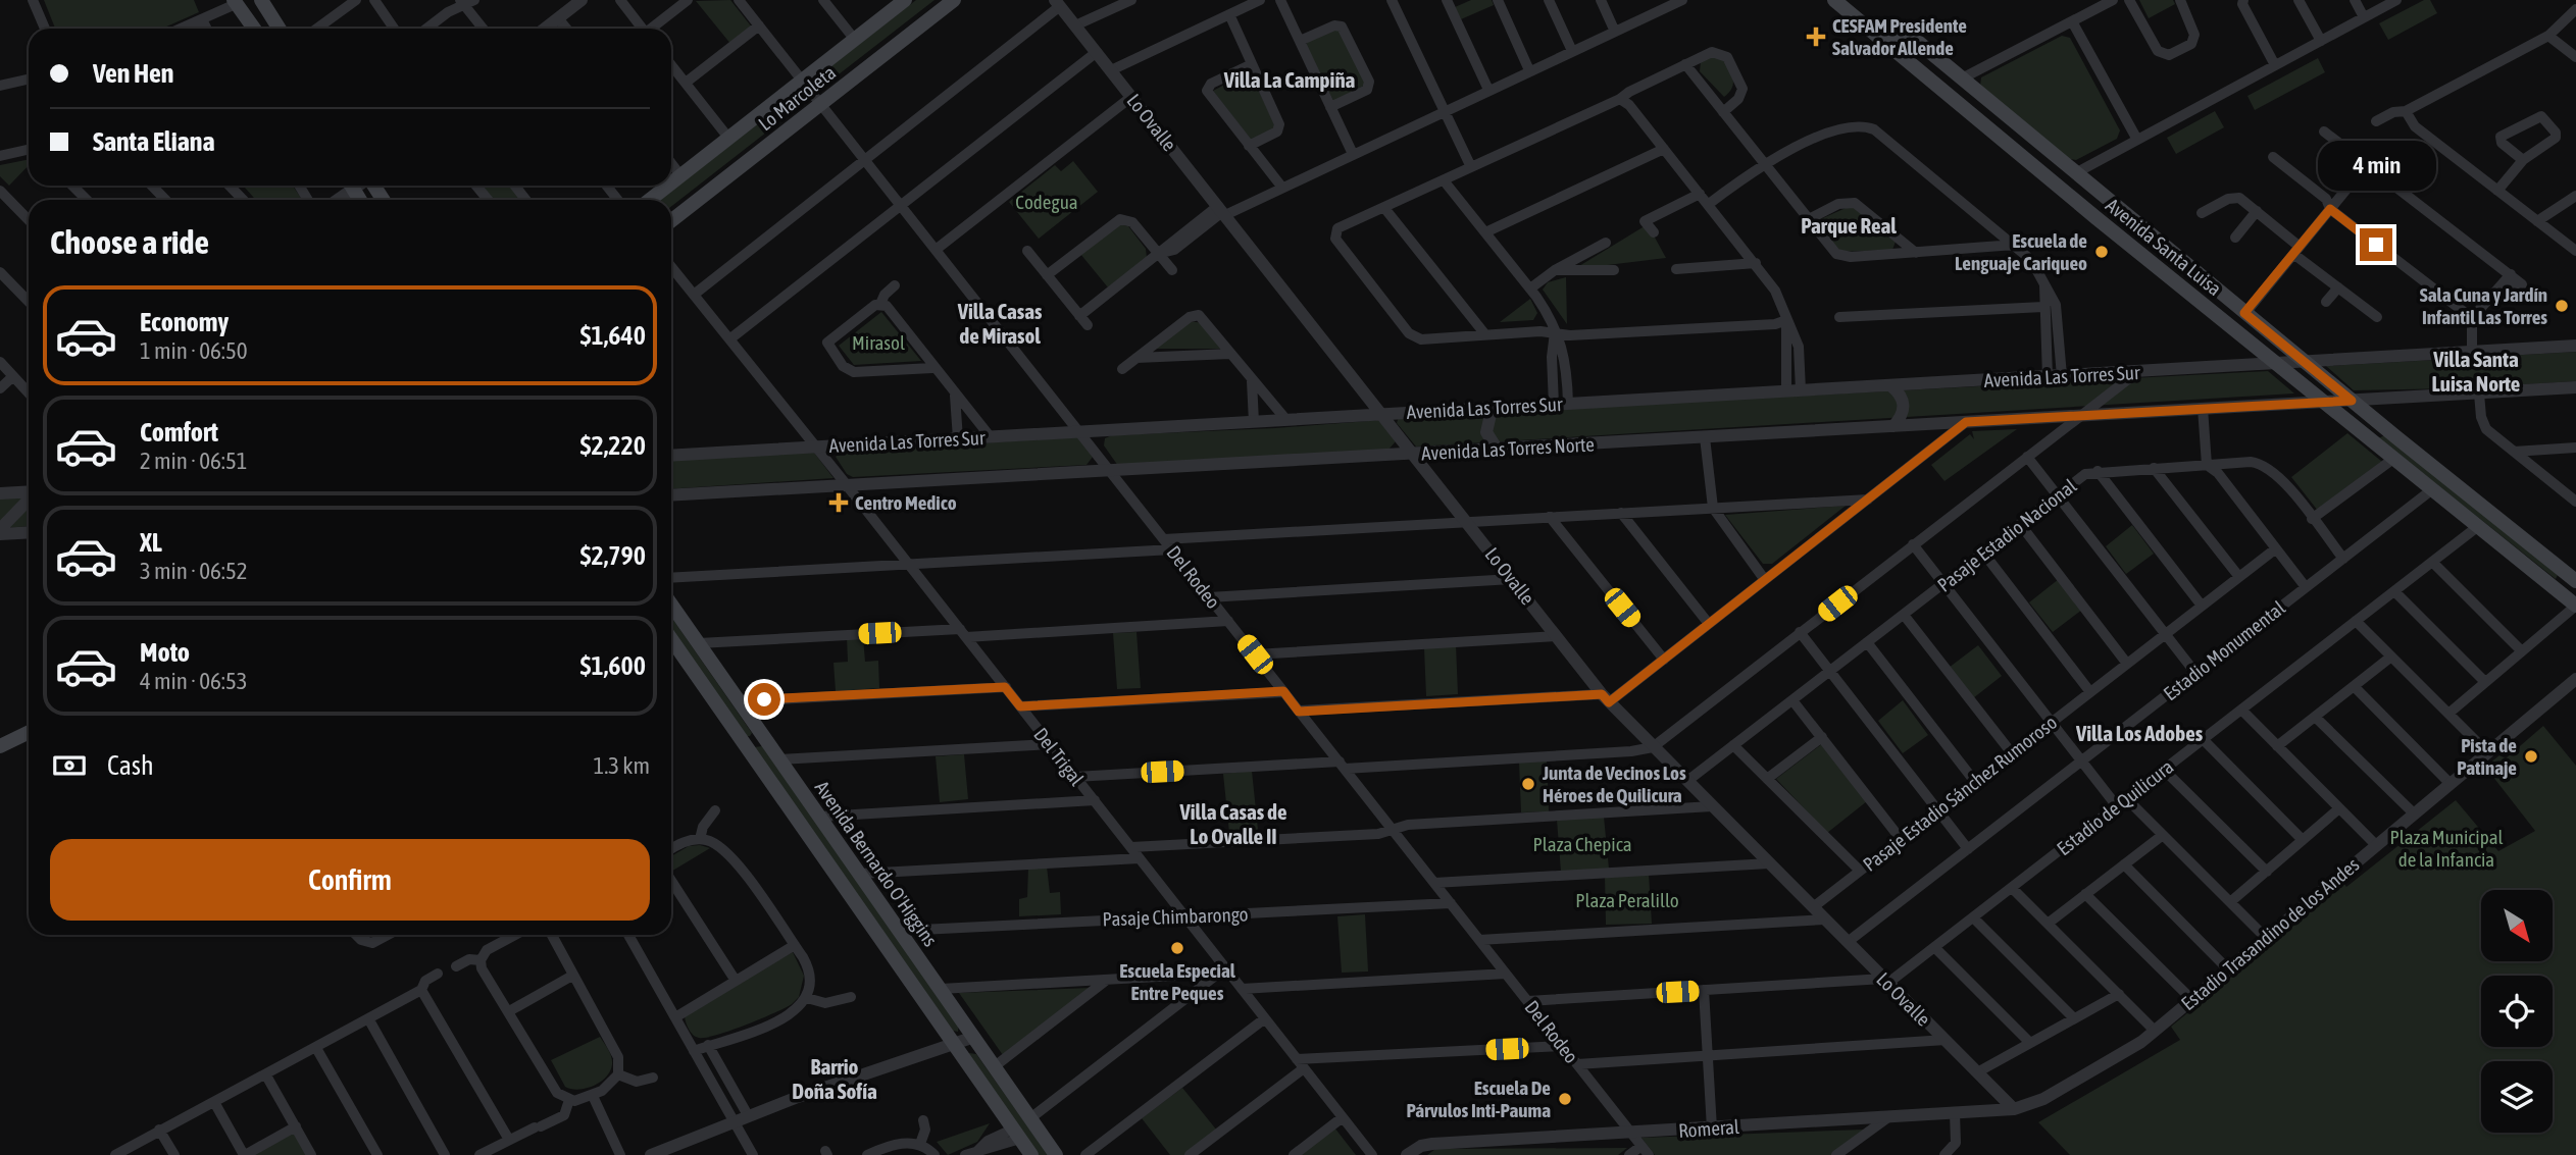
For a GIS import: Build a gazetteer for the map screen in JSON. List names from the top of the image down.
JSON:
{
  "streets": {
    "main road": ["Lo Marcoleta", "Avenida Santa Luisa", "Avenida Bernardo O'Higgins"],
    "street": [
      "Lo Ovalle",
      "Avenida Las Torres Sur",
      "Avenida Las Torres Norte",
      "Pasaje Estadio Nacional",
      "Del Rodeo",
      "Estadio Monumental",
      "Del Trigal",
      "Pasaje Estadio Sánchez Rumoroso",
      "Estadio de Quilicura",
      "Pasaje Chimbarongo",
      "Estadio Trasandino de los Andes",
      "Romeral"
    ]
  },
  "crossings": [
    ["Lo Marcoleta", "Del Rodeo"],
    ["Lo Ovalle", "Avenida Las Torres Sur"],
    ["Lo Ovalle", "Avenida Las Torres Norte"],
    ["Lo Ovalle", "Pasaje Estadio Nacional"],
    ["Lo Ovalle", "Estadio Monumental"],
    ["Lo Ovalle", "Pasaje Estadio Sánchez Rumoroso"],
    ["Lo Ovalle", "Estadio de Quilicura"],
    ["Lo Ovalle", "Estadio Trasandino de los Andes"],
    ["Lo Ovalle", "Romeral"],
    ["Avenida Santa Luisa", "Avenida Las Torres Sur"],
    ["Avenida Santa Luisa", "Avenida Las Torres Norte"],
    ["Avenida Santa Luisa", "Estadio Monumental"],
    ["Avenida Santa Luisa", "Estadio de Quilicura"],
    ["Avenida Las Torres Sur", "Del Rodeo"],
    ["Avenida Las Torres Sur", "Del Trigal"],
    ["Avenida Las Torres Norte", "Del Rodeo"],
    ["Avenida Las Torres Norte", "Del Trigal"],
    ["Pasaje Estadio Nacional", "Estadio Monumental"],
    ["Del Rodeo", "Pasaje Chimbarongo"],
    ["Del Rodeo", "Romeral"],
    ["Del Trigal", "Pasaje Chimbarongo"],
    ["Avenida Bernardo O'Higgins", "Pasaje Chimbarongo"],
    ["Estadio Trasandino de los Andes", "Romeral"]
  ],
  "districts": [
    "Villa La Campiña",
    "Parque Real",
    "Villa Casas de Mirasol",
    "Villa Santa Luisa Norte",
    "Villa Los Adobes",
    "Villa Casas de Lo Ovalle II",
    "Barrio Doña Sofía"
  ],
  "parks": [
    "Codegua",
    "Mirasol",
    "Plaza Municipal de la Infancia",
    "Plaza Chepica",
    "Plaza Peralillo"
  ],
  "places": {
    "health": ["CESFAM Presidente Salvador Allende", "Centro Medico"],
    "other": [
      "Escuela de Lenguaje Cariqueo",
      "Sala Cuna y Jardín Infantil Las Torres",
      "Pista de Patinaje",
      "Junta de Vecinos Los Héroes de Quilicura",
      "Escuela Especial Entre Peques",
      "Escuela De Párvulos Inti-Pauma"
    ]
  },
  "north": "bottom right",
  "page": {
    "banner": ["Ven Hen", "Santa Eliana"],
    "bubble": "4 min",
    "heading": "Choose a ride",
    "list": [
      {
        "name": "Economy",
        "note": "1 min · 06:50",
        "value": "$1,640"
      },
      {
        "name": "Comfort",
        "note": "2 min · 06:51",
        "value": "$2,220"
      },
      {
        "name": "XL",
        "note": "3 min · 06:52",
        "value": "$2,790"
      },
      {
        "name": "Moto",
        "note": "4 min · 06:53",
        "value": "$1,600"
      }
    ],
    "pay": ["Cash", "1.3 km"],
    "buttons": "Confirm"
  }
}
